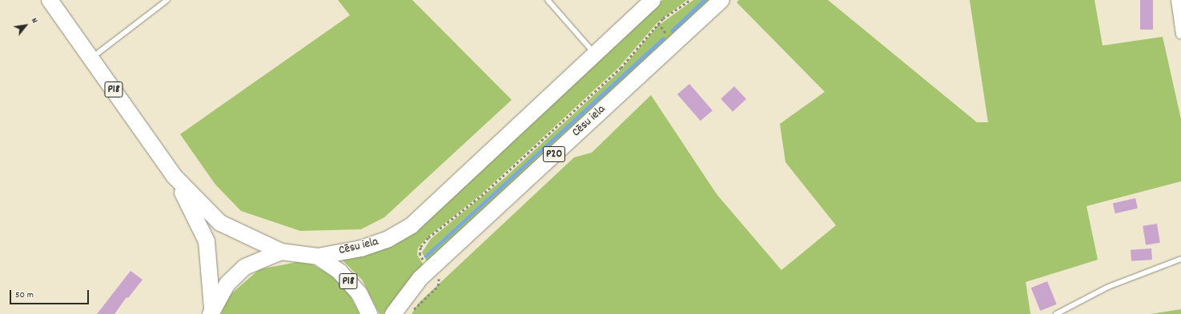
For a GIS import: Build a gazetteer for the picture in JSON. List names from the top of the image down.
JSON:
{
  "streets": {
    "main road": ["P18", "Cēsu iela", "P20"]
  },
  "crossings": [
    ["P18", "Cēsu iela"]
  ],
  "scale_bar": "50 m",
  "north": "top right"
}
